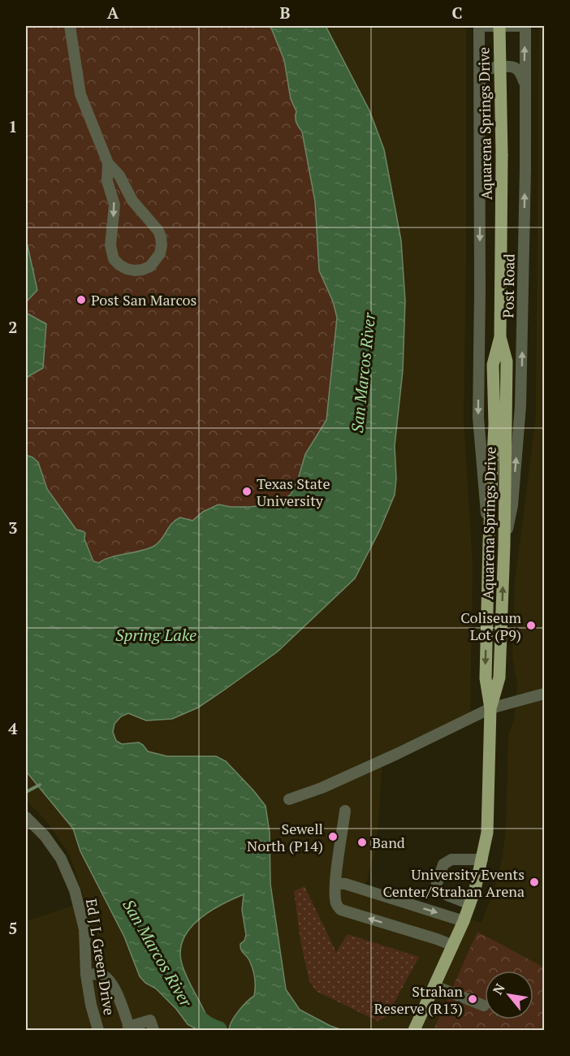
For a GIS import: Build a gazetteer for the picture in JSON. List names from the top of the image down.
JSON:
{
  "streets": {
    "main road": ["Aquarena Springs Drive"],
    "street": ["Post Road", "Ed J L Green Drive"]
  },
  "crossings": [
    ["Aquarena Springs Drive", "Post Road"]
  ],
  "water": ["San Marcos River", "Spring Lake"],
  "places": [
    "Post San Marcos",
    "Texas State University",
    "Coliseum Lot (P9)",
    "Sewell North (P14)",
    "Band",
    "University Events Center/Strahan Arena",
    "Strahan Reserve (R13)"
  ],
  "north": "top left",
  "grid": {
    "columns": ["A", "B", "C"],
    "rows": [
      "1",
      "2",
      "3",
      "4",
      "5"
    ]
  }
}
